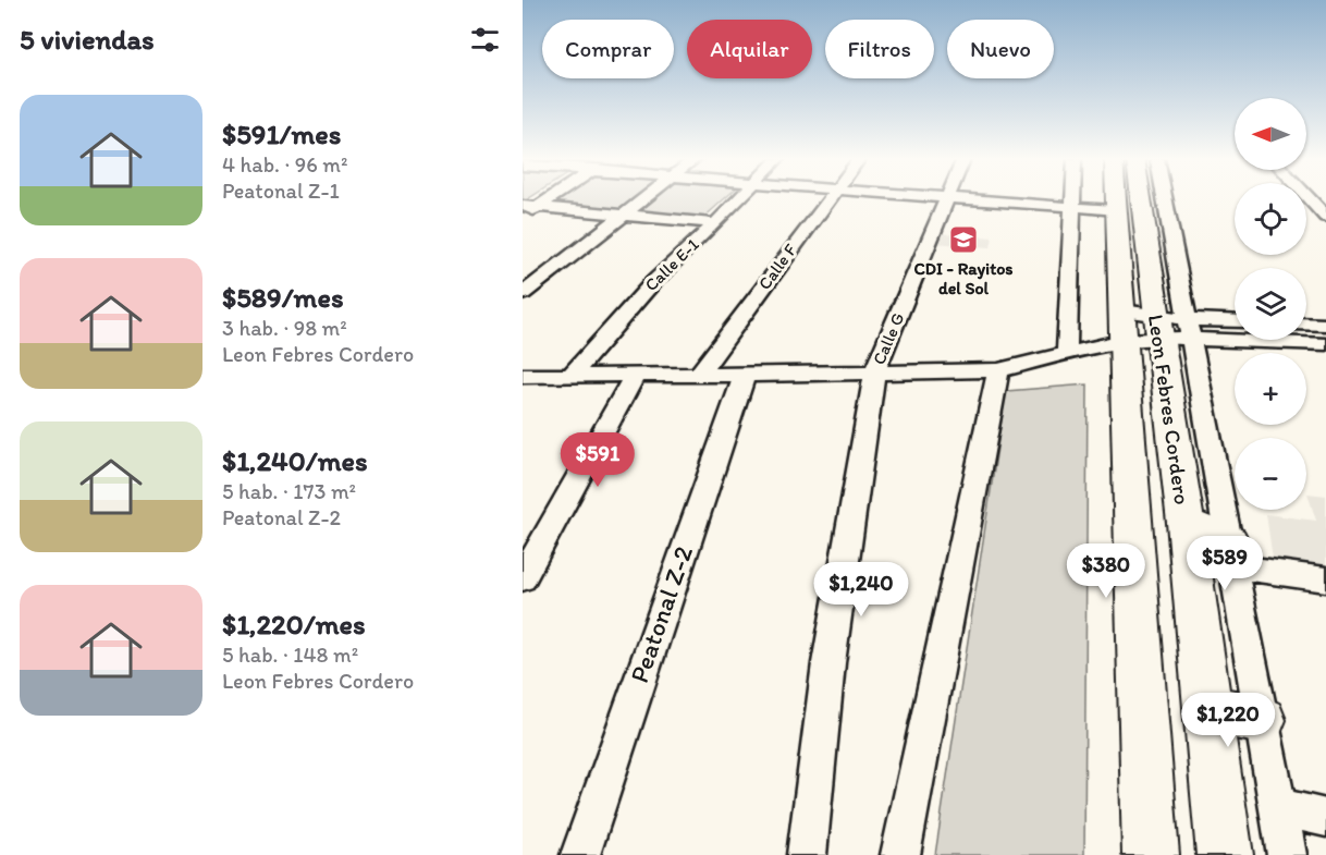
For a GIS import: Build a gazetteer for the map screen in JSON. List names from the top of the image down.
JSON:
{
  "streets": {
    "street": [
      "Calle E-1",
      "Calle F",
      "Calle G",
      "Leon Febres Cordero",
      "Peatonal Z-2"
    ]
  },
  "places": {
    "school or university": ["CDI - Rayitos del Sol"]
  },
  "north": "left",
  "page": {
    "heading": "5 viviendas",
    "chip": [
      "Comprar",
      "Alquilar",
      "Filtros",
      "Nuevo"
    ],
    "list": [
      {
        "name": "$591/mes",
        "note": "4 hab. · 96 m² · Peatonal Z-1"
      },
      {
        "name": "$589/mes",
        "note": "3 hab. · 98 m² · Leon Febres Cordero"
      },
      {
        "name": "$1,240/mes",
        "note": "5 hab. · 173 m² · Peatonal Z-2"
      },
      {
        "name": "$1,220/mes",
        "note": "5 hab. · 148 m² · Leon Febres Cordero"
      }
    ],
    "map_buttons": ["+", "−"],
    "price": [
      "$591",
      "$589",
      "$380",
      "$1,240",
      "$1,220"
    ]
  }
}
